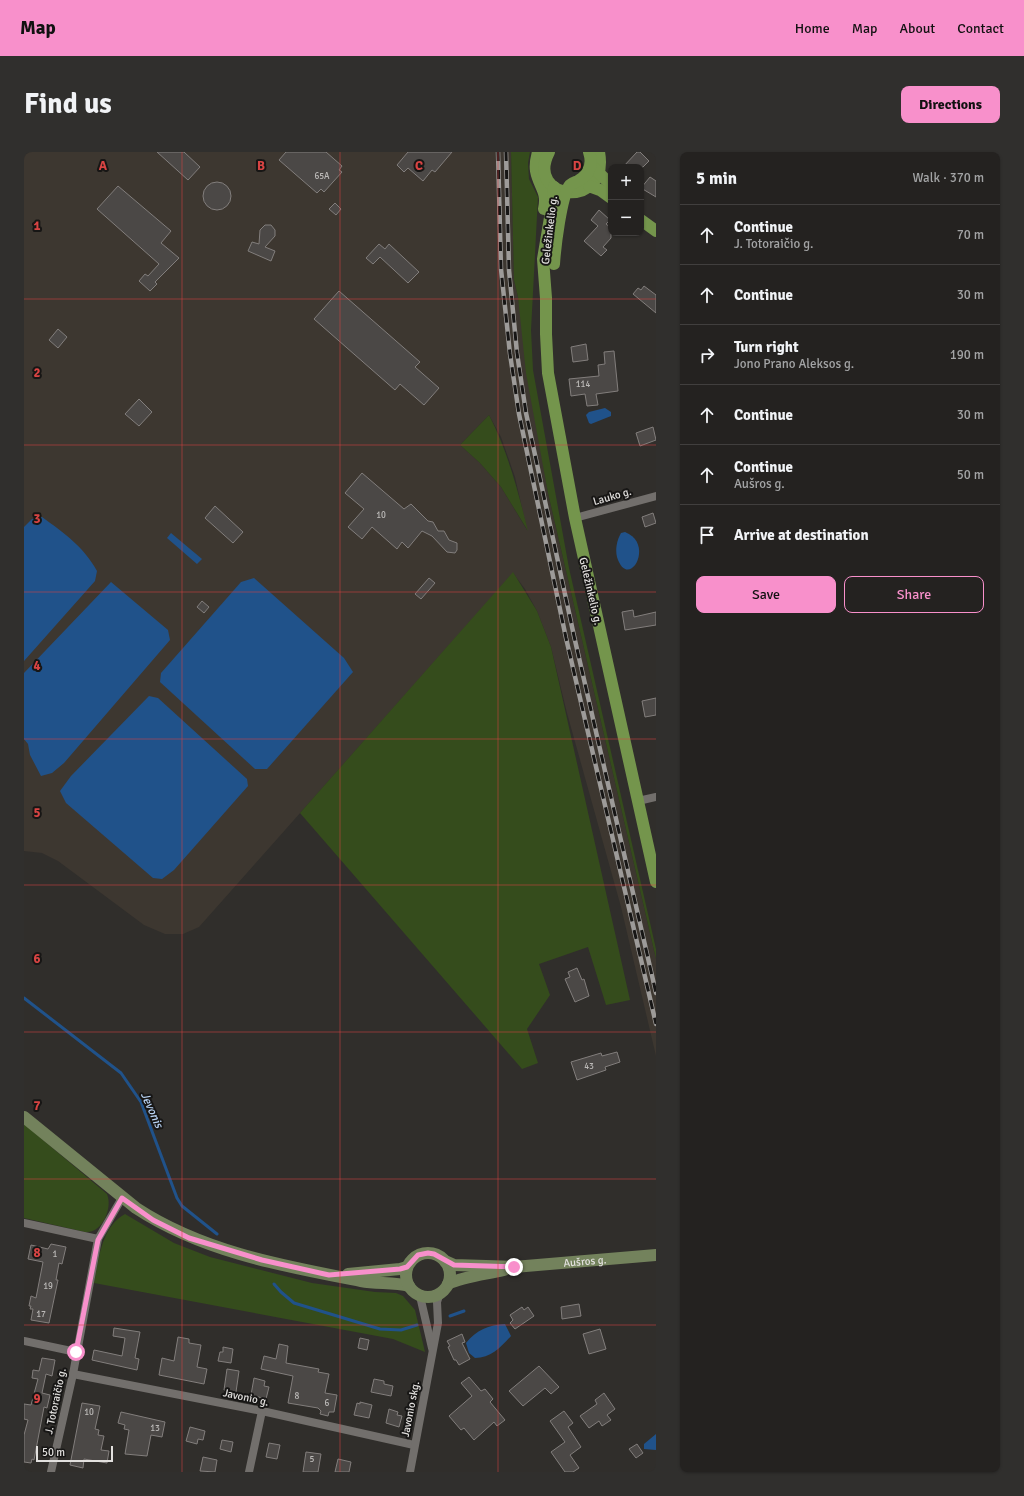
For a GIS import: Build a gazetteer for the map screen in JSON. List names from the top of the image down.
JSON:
{
  "streets": {
    "main road": ["Geležinkelio g."],
    "street": [
      "Lauko g.",
      "Aušros g.",
      "Javonio g.",
      "J. Totoraičio g.",
      "Javonio skg."
    ]
  },
  "crossings": [
    ["Geležinkelio g.", "Lauko g."],
    ["Aušros g.", "Javonio skg."],
    ["Javonio g.", "J. Totoraičio g."],
    ["Javonio g.", "Javonio skg."]
  ],
  "water": ["Jevonis"],
  "house_numbers": [
    "65A",
    "114",
    "10",
    "43",
    "1",
    "19",
    "17",
    "8",
    "6",
    "10",
    "13",
    "5"
  ],
  "scale_bar": "50 m",
  "page": {
    "header": "Map",
    "nav": [
      "Home",
      "Map",
      "About",
      "Contact"
    ],
    "buttons": [
      "Directions",
      ["Save", "Share"]
    ],
    "title": "Find us",
    "heading": ["5 min", "Walk · 370 m"],
    "map_buttons": ["+", "−"],
    "list": [
      ["Continue", "J. Totoraičio g.", "70 m"],
      ["Continue", "30 m"],
      ["Turn right", "Jono Prano Aleksos g.", "190 m"],
      ["Continue", "30 m"],
      ["Continue", "Aušros g.", "50 m"],
      "Arrive at destination"
    ],
    "scale": "50 m"
  },
  "grid": {
    "columns": [
      "A",
      "B",
      "C",
      "D"
    ],
    "rows": [
      "1",
      "2",
      "3",
      "4",
      "5",
      "6",
      "7",
      "8",
      "9"
    ]
  }
}
